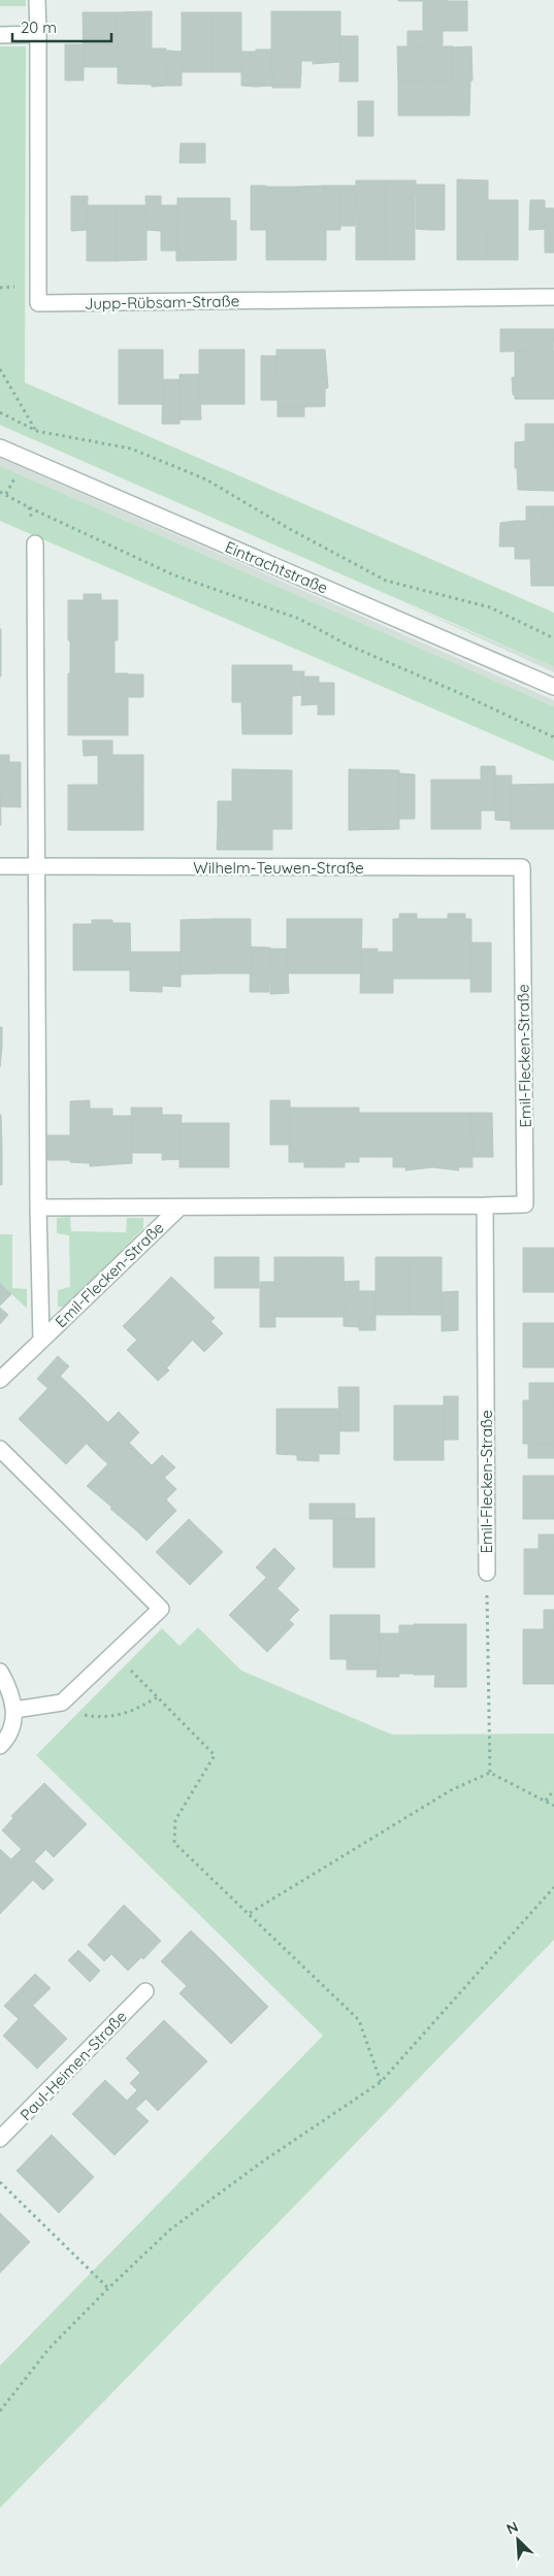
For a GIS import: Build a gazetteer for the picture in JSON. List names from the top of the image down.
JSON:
{
  "streets": {
    "street": [
      "Jupp-Rübsam-Straße",
      "Eintrachtstraße",
      "Wilhelm-Teuwen-Straße",
      "Emil-Flecken-Straße",
      "Paul-Heimen-Straße"
    ]
  },
  "crossings": [
    ["Wilhelm-Teuwen-Straße", "Emil-Flecken-Straße"]
  ],
  "scale_bar": "20 m",
  "north": "top left"
}
